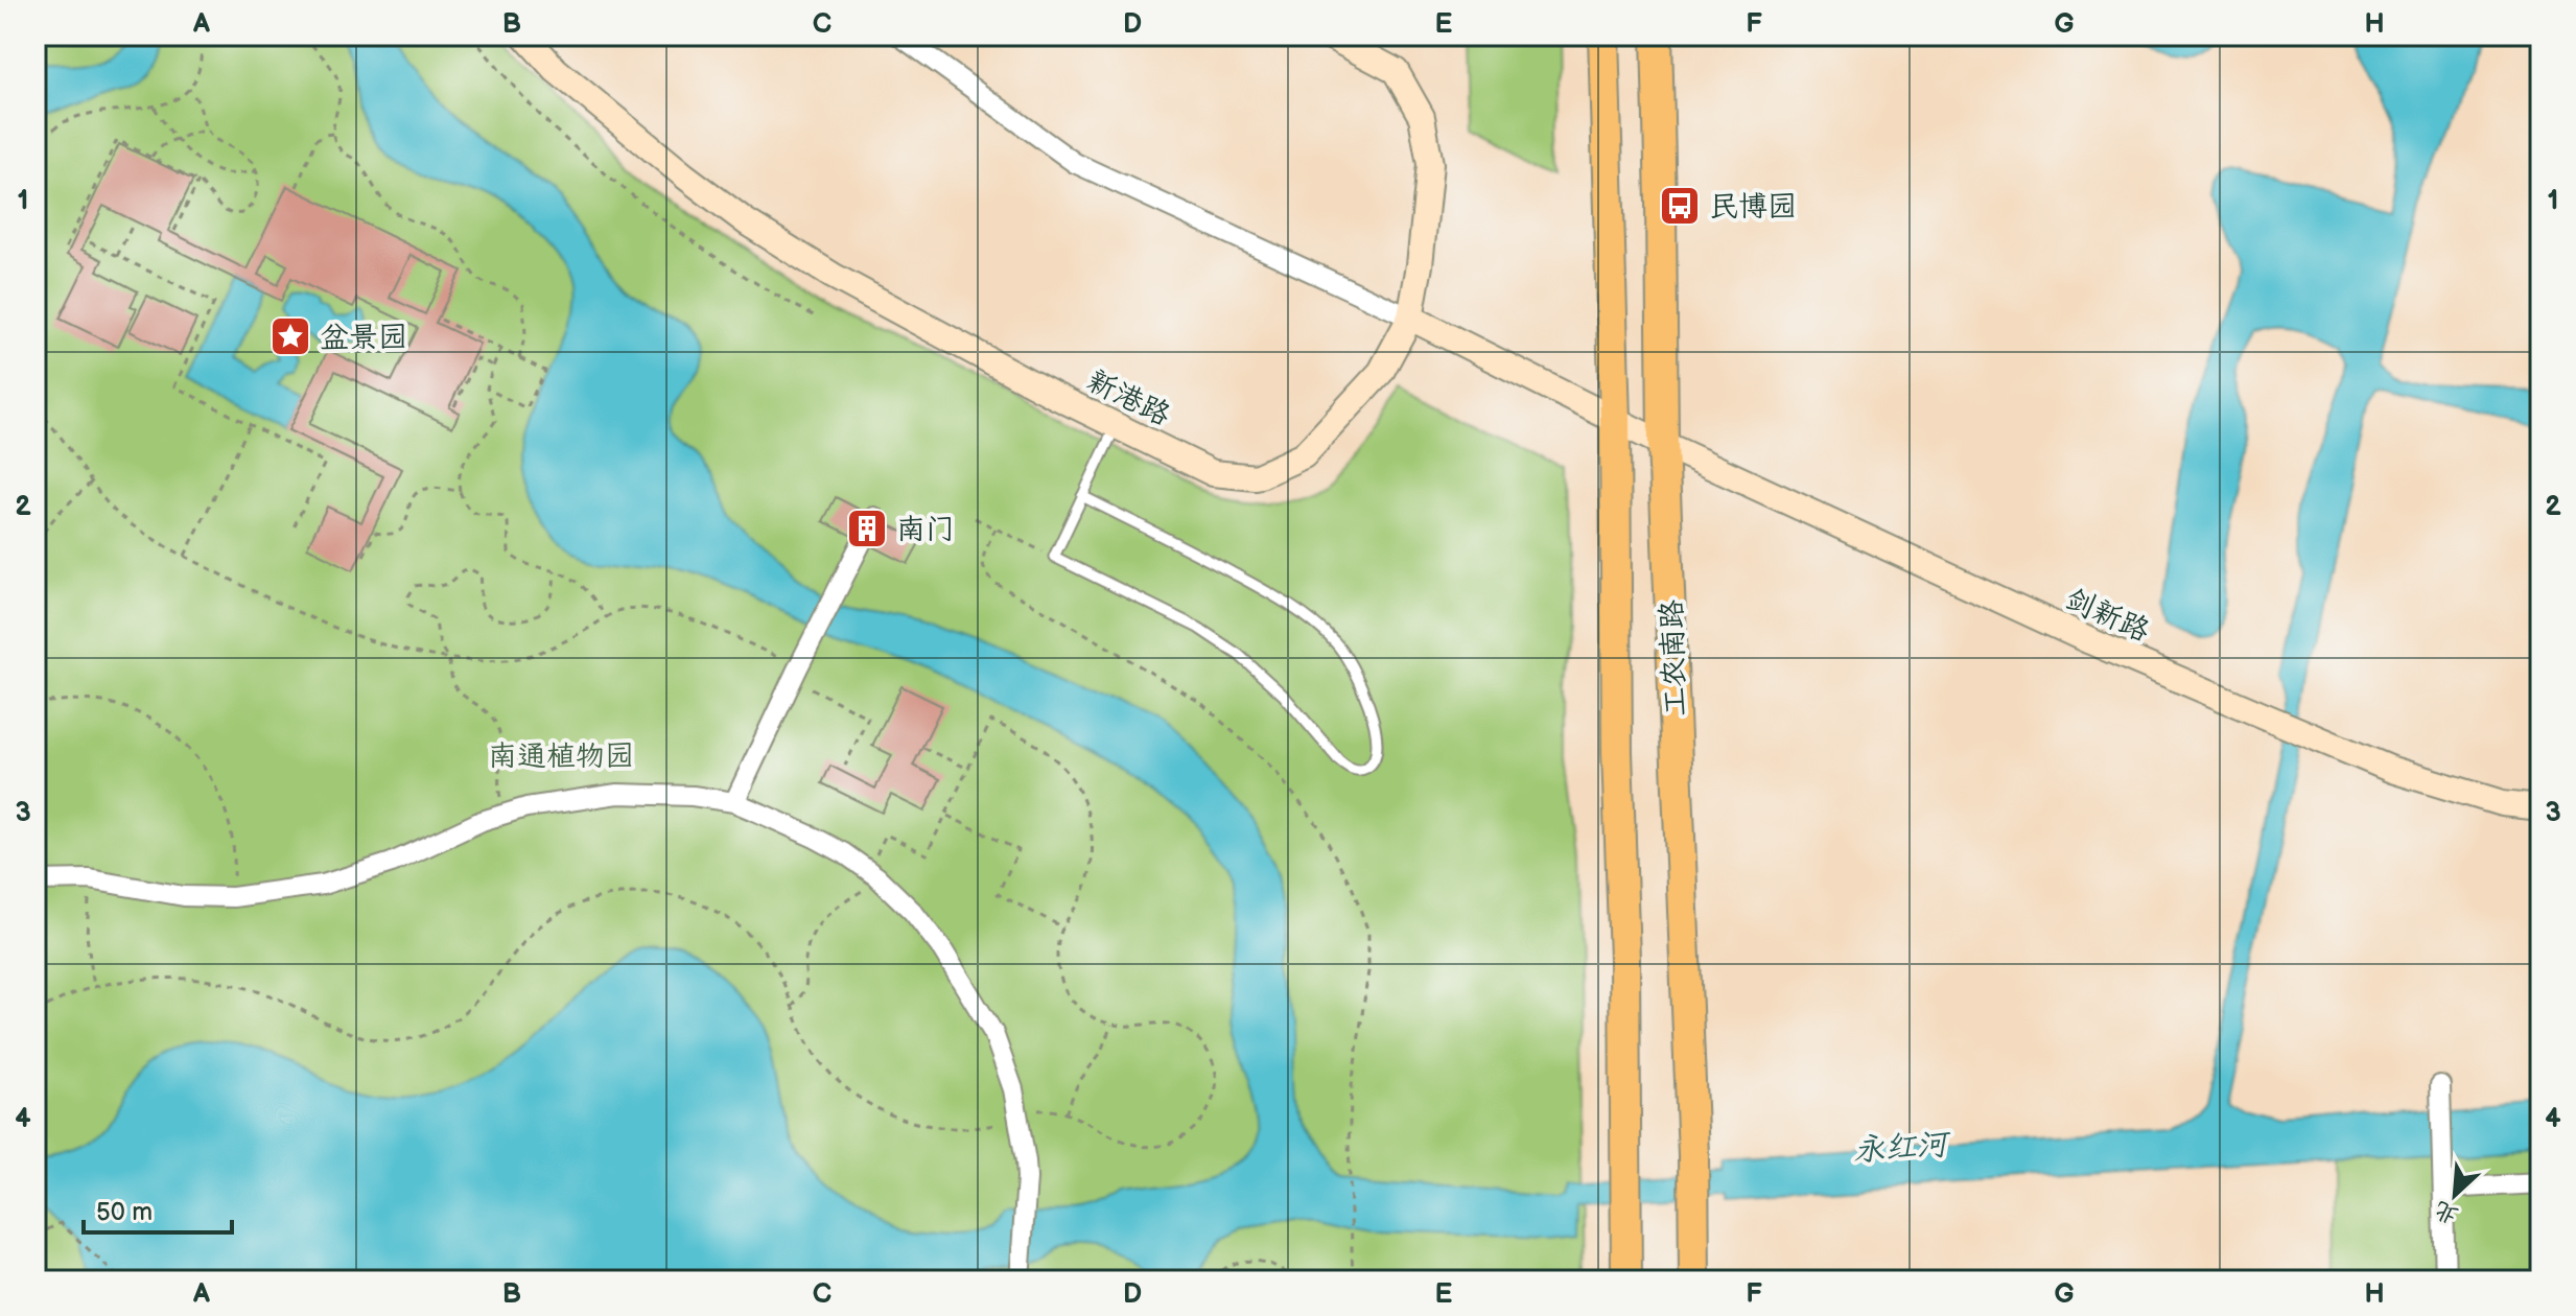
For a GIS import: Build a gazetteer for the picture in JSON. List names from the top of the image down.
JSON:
{
  "streets": {
    "main road": ["工农南路"],
    "street": ["新港路", "剑新路"]
  },
  "crossings": [
    ["新港路", "剑新路"],
    ["剑新路", "工农南路"]
  ],
  "water": ["永红河"],
  "parks": ["南通植物园"],
  "places": {
    "bus stop": ["民博园"],
    "place": ["盆景园"],
    "building": ["南门"]
  },
  "scale_bar": "50 m",
  "north": "bottom left",
  "grid": {
    "columns": [
      "A",
      "B",
      "C",
      "D",
      "E",
      "F",
      "G",
      "H"
    ],
    "rows": [
      "1",
      "2",
      "3",
      "4"
    ]
  }
}
